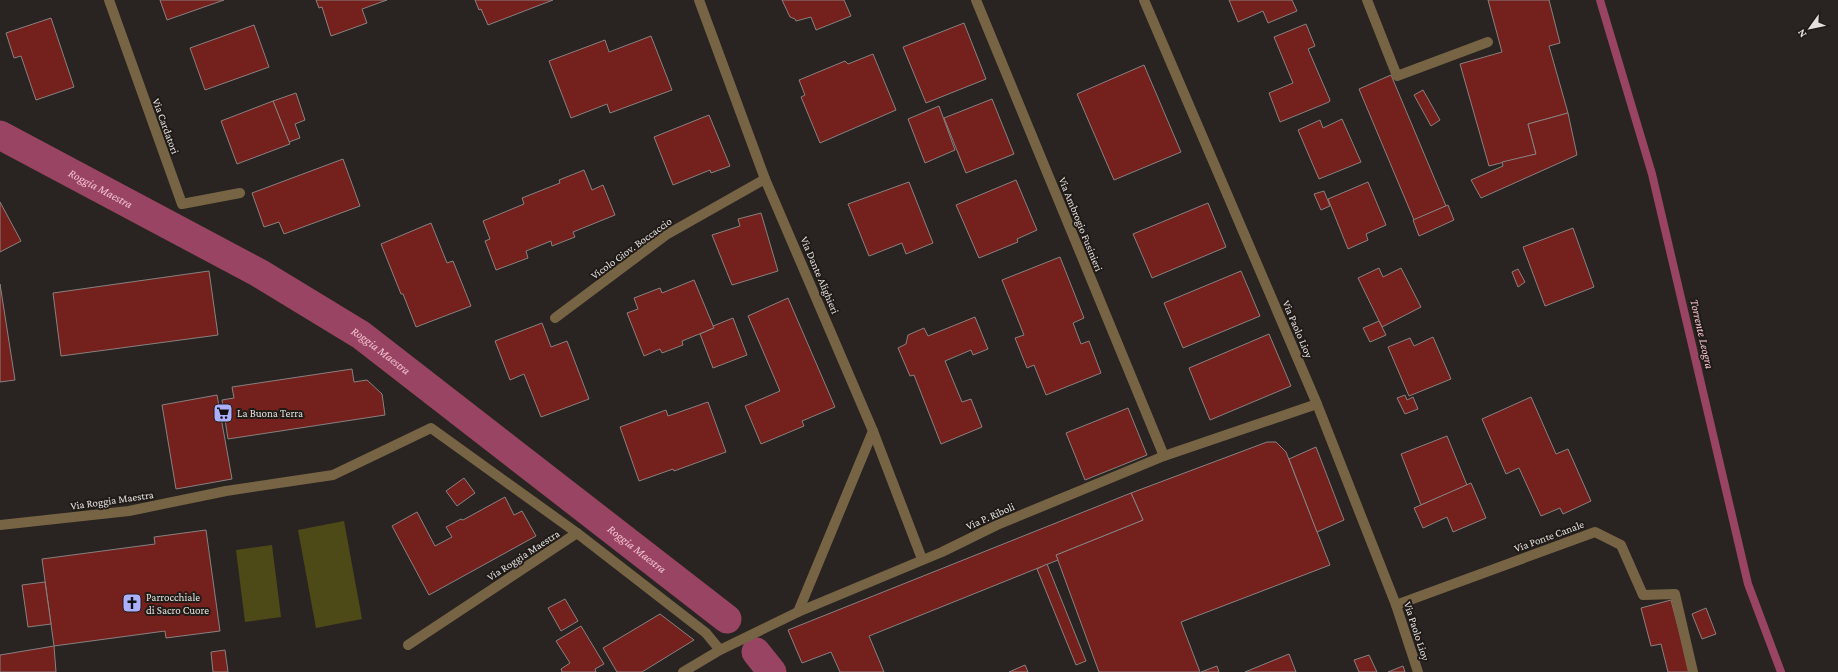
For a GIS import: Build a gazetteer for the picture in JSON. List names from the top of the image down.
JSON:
{
  "streets": {
    "street": [
      "Via Cardatori",
      "Via Ambrogio Fusinieri",
      "Vicolo Giov. Boccaccio",
      "Via Dante Alighieri",
      "Via Paolo Lioy",
      "Via Roggia Maestra",
      "Via P. Riboli",
      "Via Ponte Canale"
    ]
  },
  "crossings": [
    ["Via Ambrogio Fusinieri", "Via P. Riboli"],
    ["Vicolo Giov. Boccaccio", "Via Dante Alighieri"],
    ["Via Dante Alighieri", "Via P. Riboli"],
    ["Via Paolo Lioy", "Via P. Riboli"],
    ["Via Paolo Lioy", "Via Ponte Canale"],
    ["Via Roggia Maestra", "Via P. Riboli"]
  ],
  "water": ["Roggia Maestra", "Torrente Leogra"],
  "places": {
    "supermarket": ["La Buona Terra"],
    "church": ["Parrocchiale di Sacro Cuore"]
  },
  "north": "bottom left"
}
